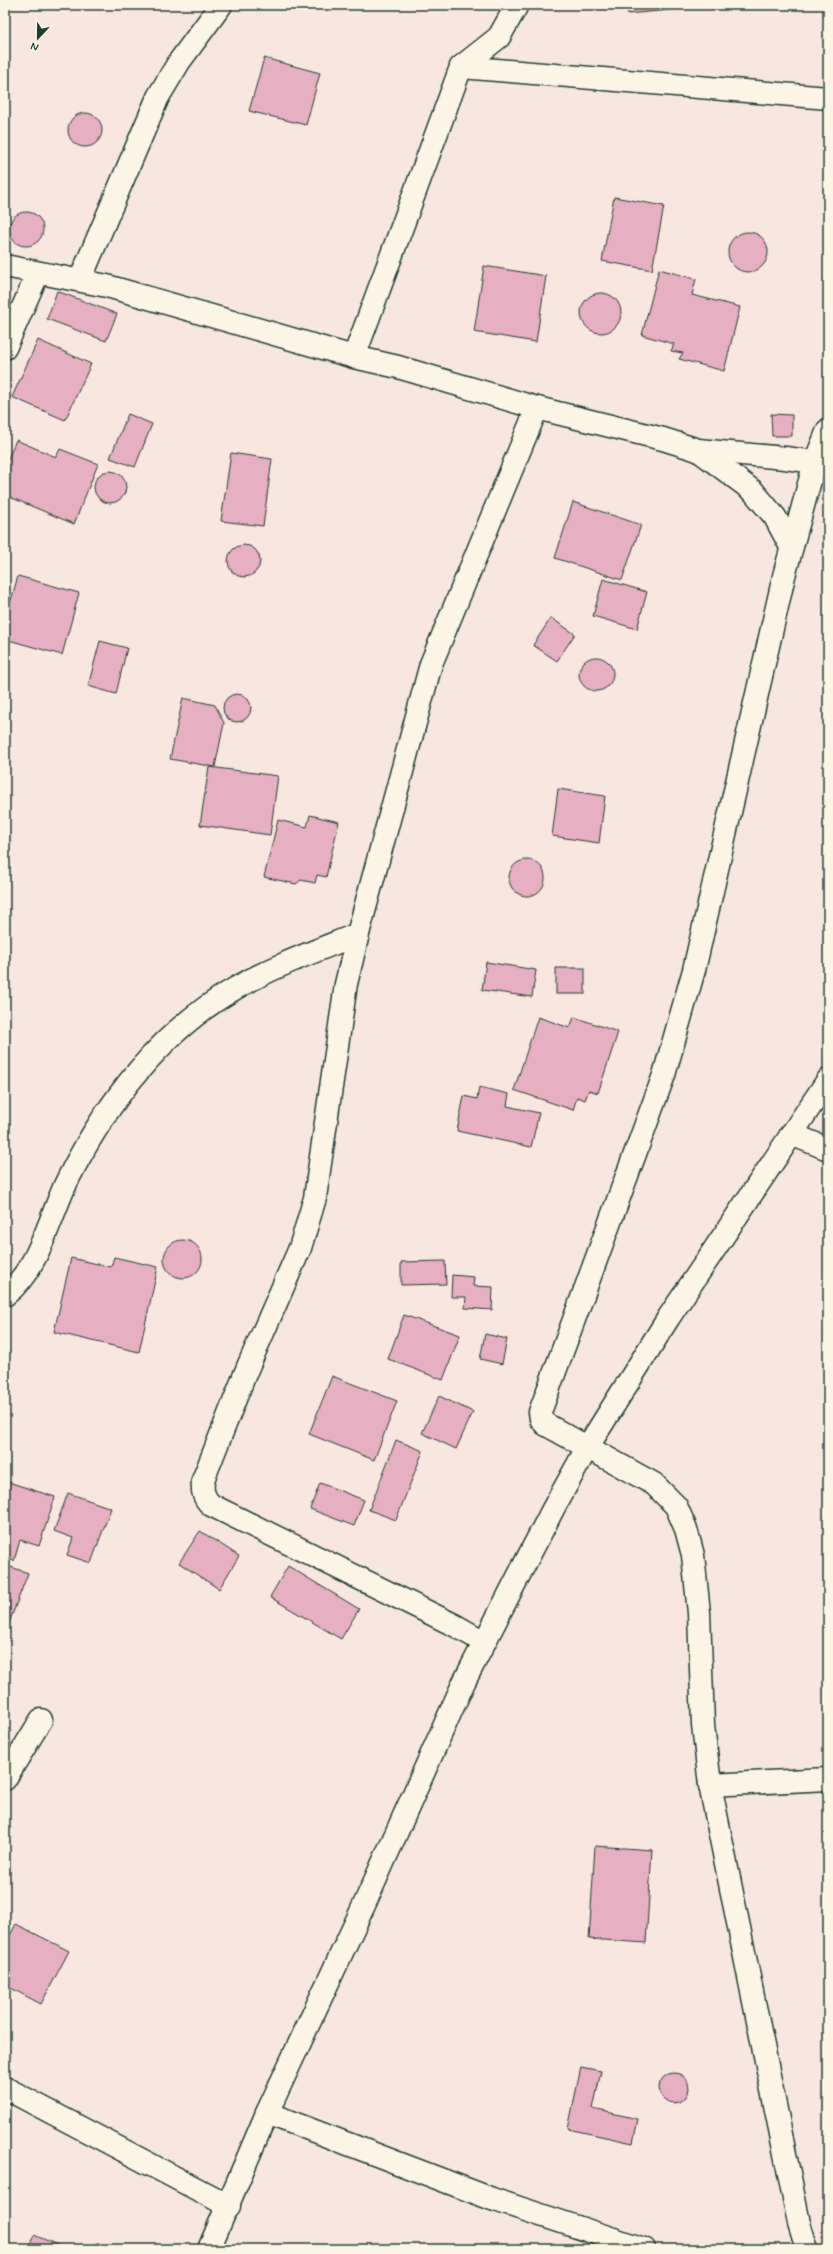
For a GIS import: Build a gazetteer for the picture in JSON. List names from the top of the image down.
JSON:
{
  "north": "bottom"
}
